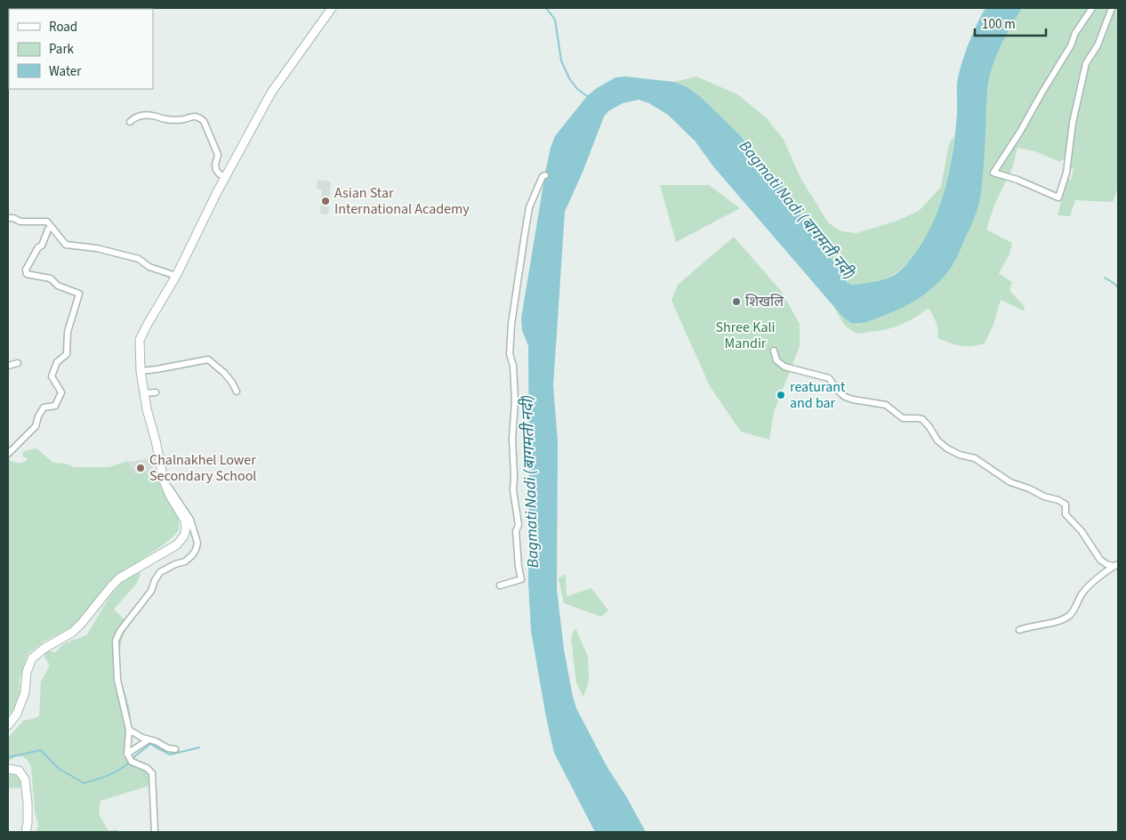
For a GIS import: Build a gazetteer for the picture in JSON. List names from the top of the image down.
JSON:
{
  "water": ["Bagmati Nadi (बागमती नदी)"],
  "parks": ["Shree Kali Mandir"],
  "places": [
    "Asian Star International Academy",
    "शिखलि",
    "reaturant and bar",
    "Chalnakhel Lower Secondary School"
  ],
  "legend": ["Road", "Park", "Water"],
  "scale_bar": "100 m"
}
